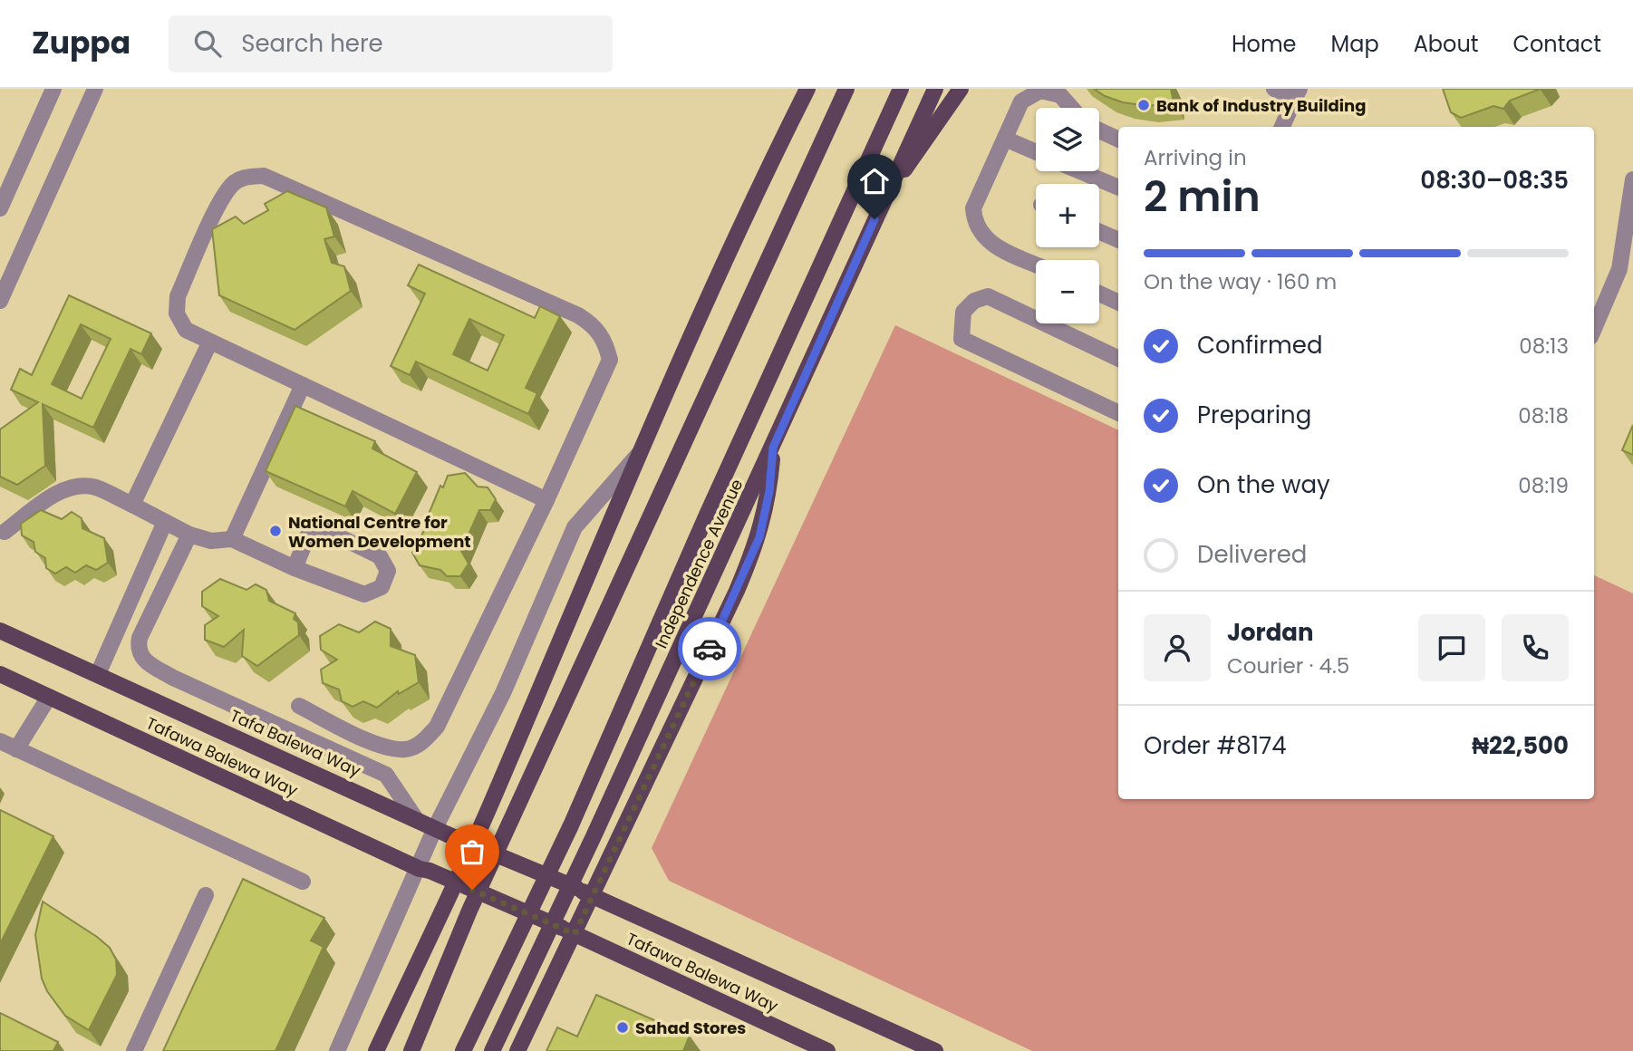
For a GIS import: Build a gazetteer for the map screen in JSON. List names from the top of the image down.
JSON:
{
  "streets": {
    "main road": ["Independence Avenue", "Tafa Balewa Way", "Tafawa Balewa Way"]
  },
  "places": ["Bank of Industry Building", "National Centre for Women Development", "Sahad Stores"],
  "page": {
    "header": "Zuppa",
    "search": "Search here",
    "nav": [
      "Home",
      "Map",
      "About",
      "Contact"
    ],
    "map_buttons": ["+", "−"],
    "heading": ["2 min", "Arriving in", "08:30–08:35"],
    "panel": [
      "Jordan",
      "Courier · 4.5",
      "Order #8174",
      "₦22,500"
    ],
    "bar": "On the way · 160 m",
    "list": [
      ["Confirmed", "08:13"],
      ["Preparing", "08:18"],
      ["On the way", "08:19"],
      "Delivered"
    ]
  }
}
